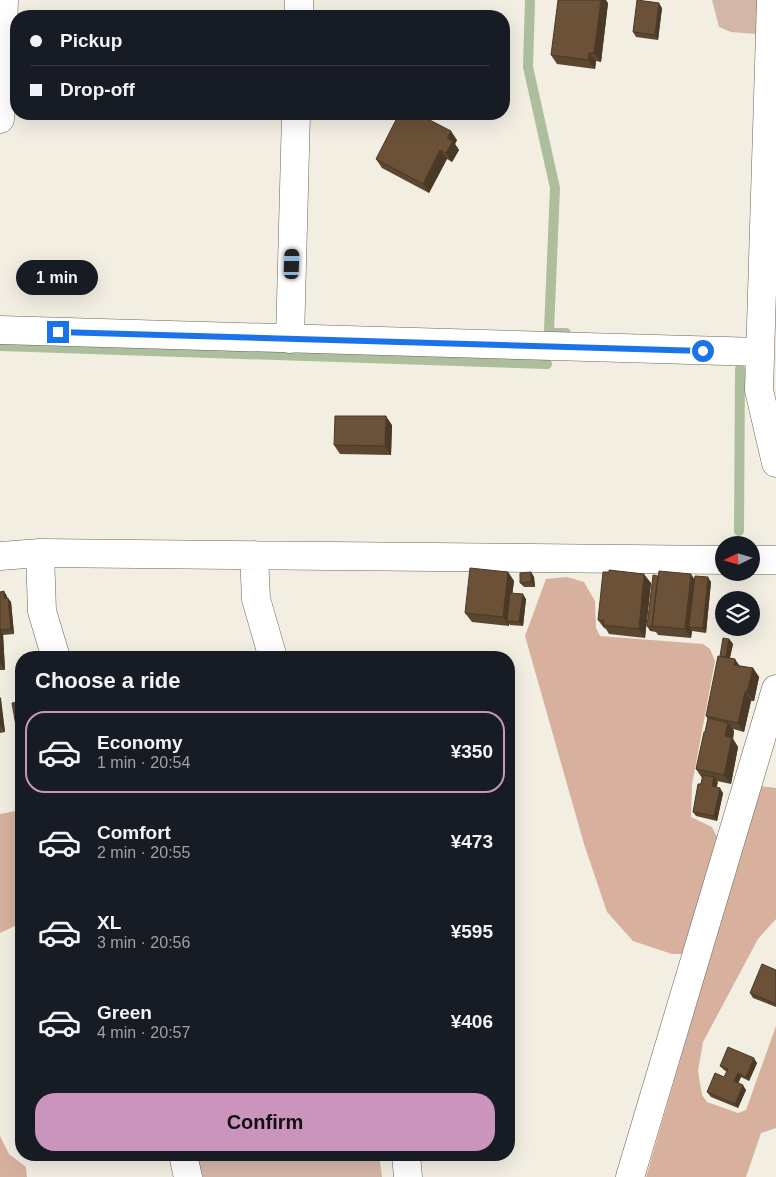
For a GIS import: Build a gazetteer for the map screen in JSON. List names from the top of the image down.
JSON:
{
  "north": "left",
  "page": {
    "banner": ["Pickup", "Drop-off"],
    "bubble": "1 min",
    "heading": "Choose a ride",
    "list": [
      {
        "name": "Economy",
        "note": "1 min · 20:54",
        "value": "¥350"
      },
      {
        "name": "Comfort",
        "note": "2 min · 20:55",
        "value": "¥473"
      },
      {
        "name": "XL",
        "note": "3 min · 20:56",
        "value": "¥595"
      },
      {
        "name": "Green",
        "note": "4 min · 20:57",
        "value": "¥406"
      }
    ],
    "buttons": "Confirm"
  }
}
